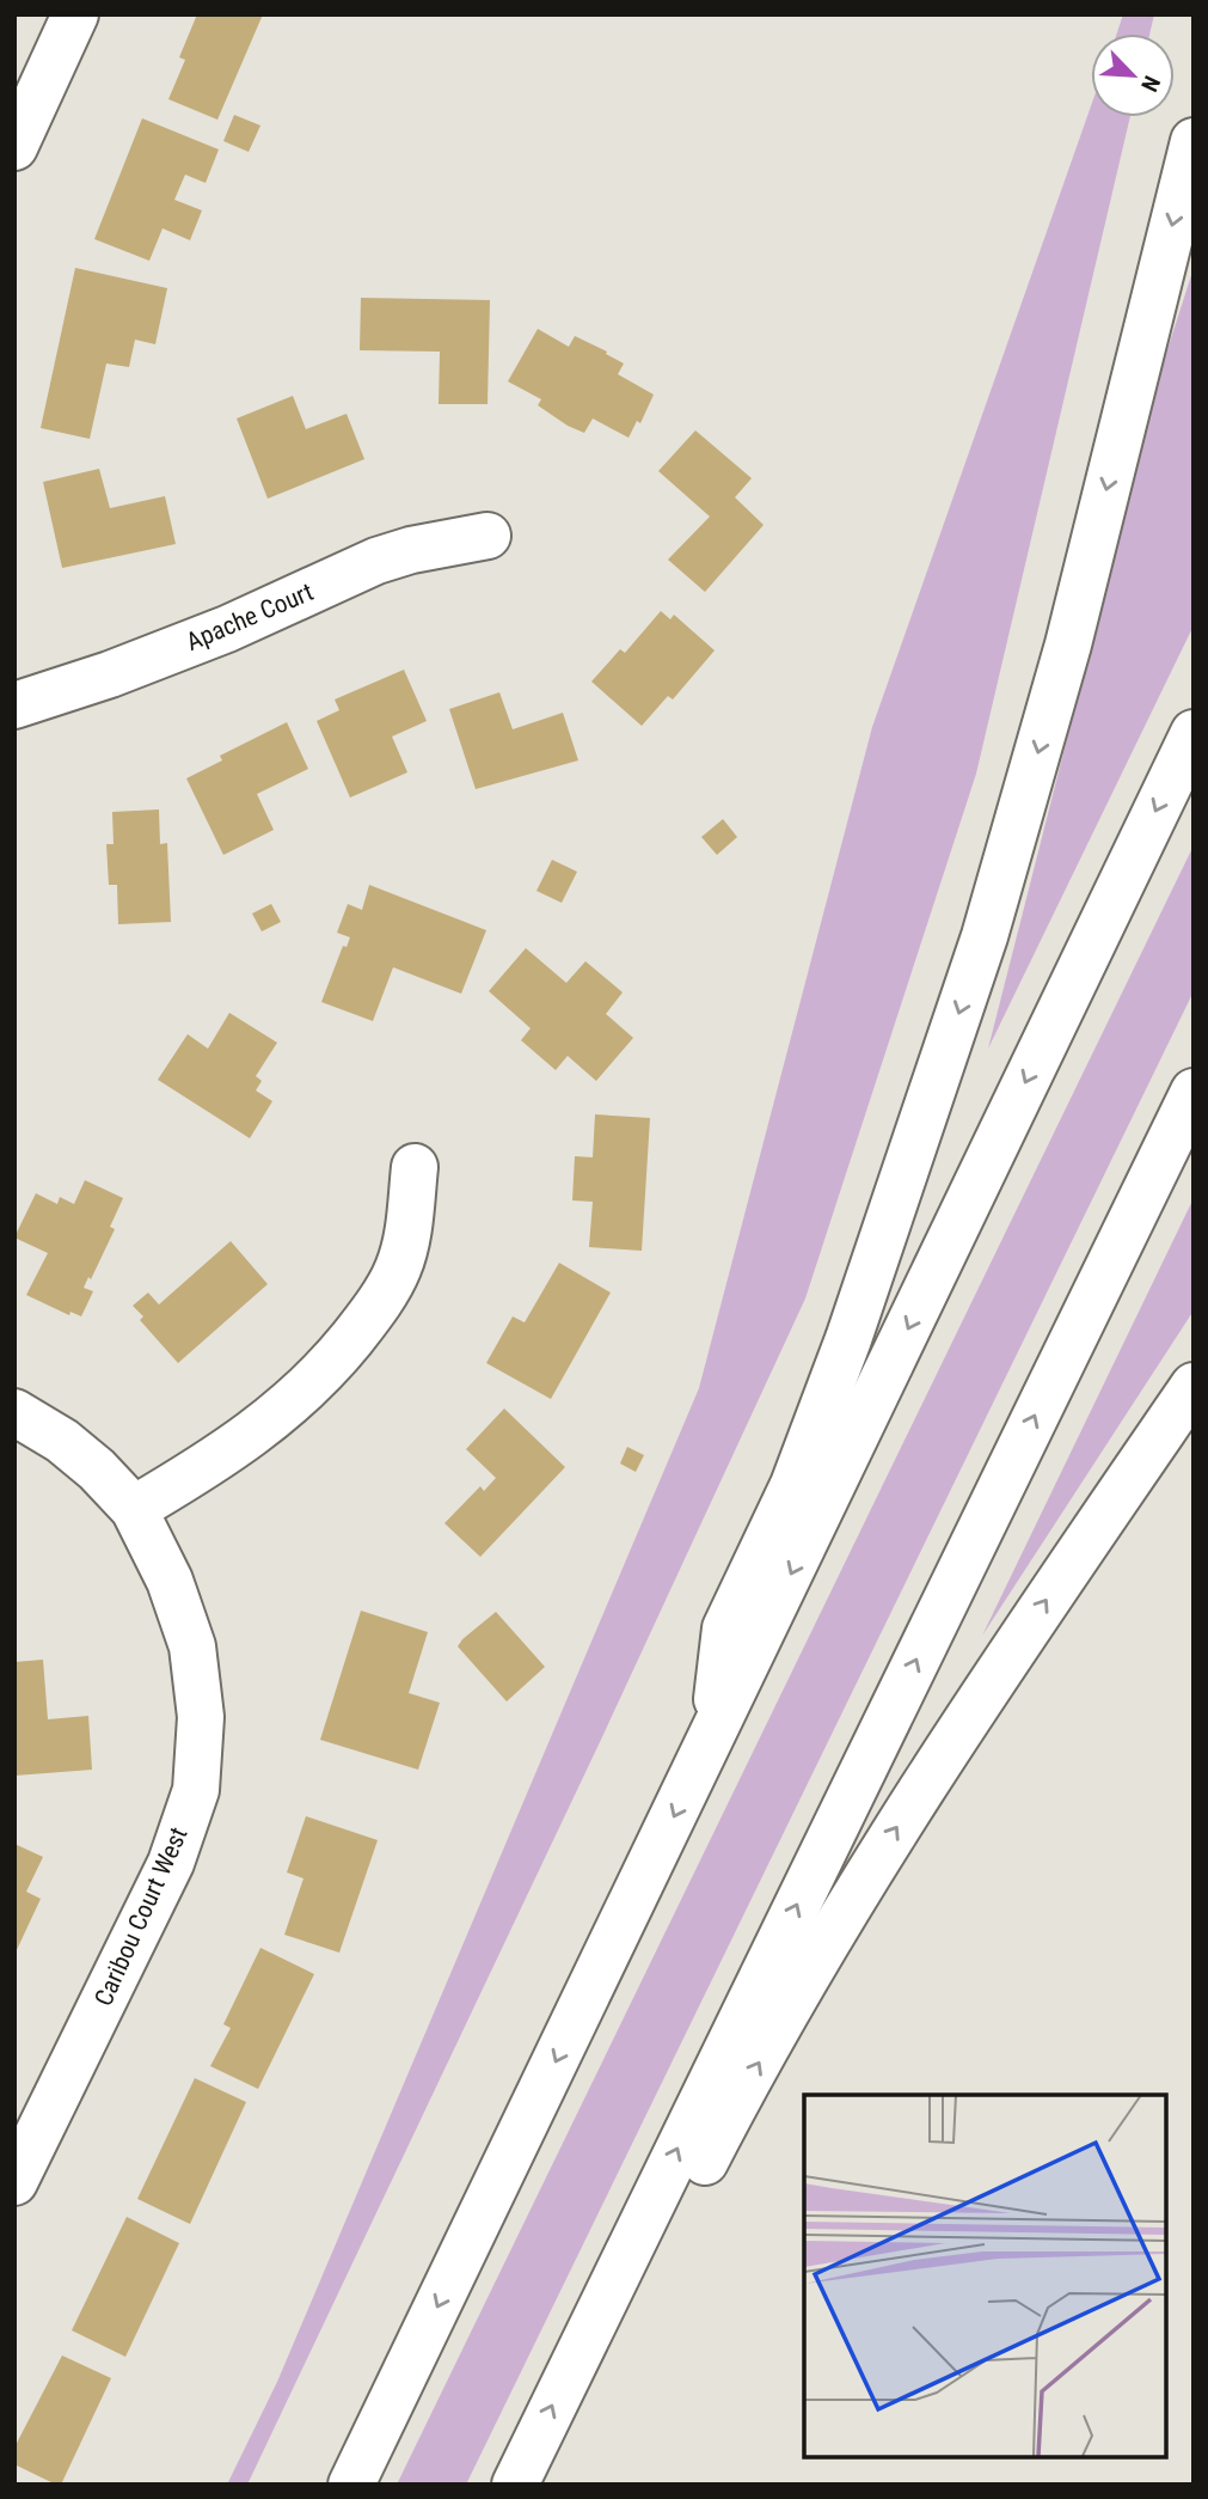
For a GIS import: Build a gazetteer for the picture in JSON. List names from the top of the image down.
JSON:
{
  "streets": {
    "main road": ["Apache Court", "Caribou Court West"]
  },
  "north": "bottom right"
}
